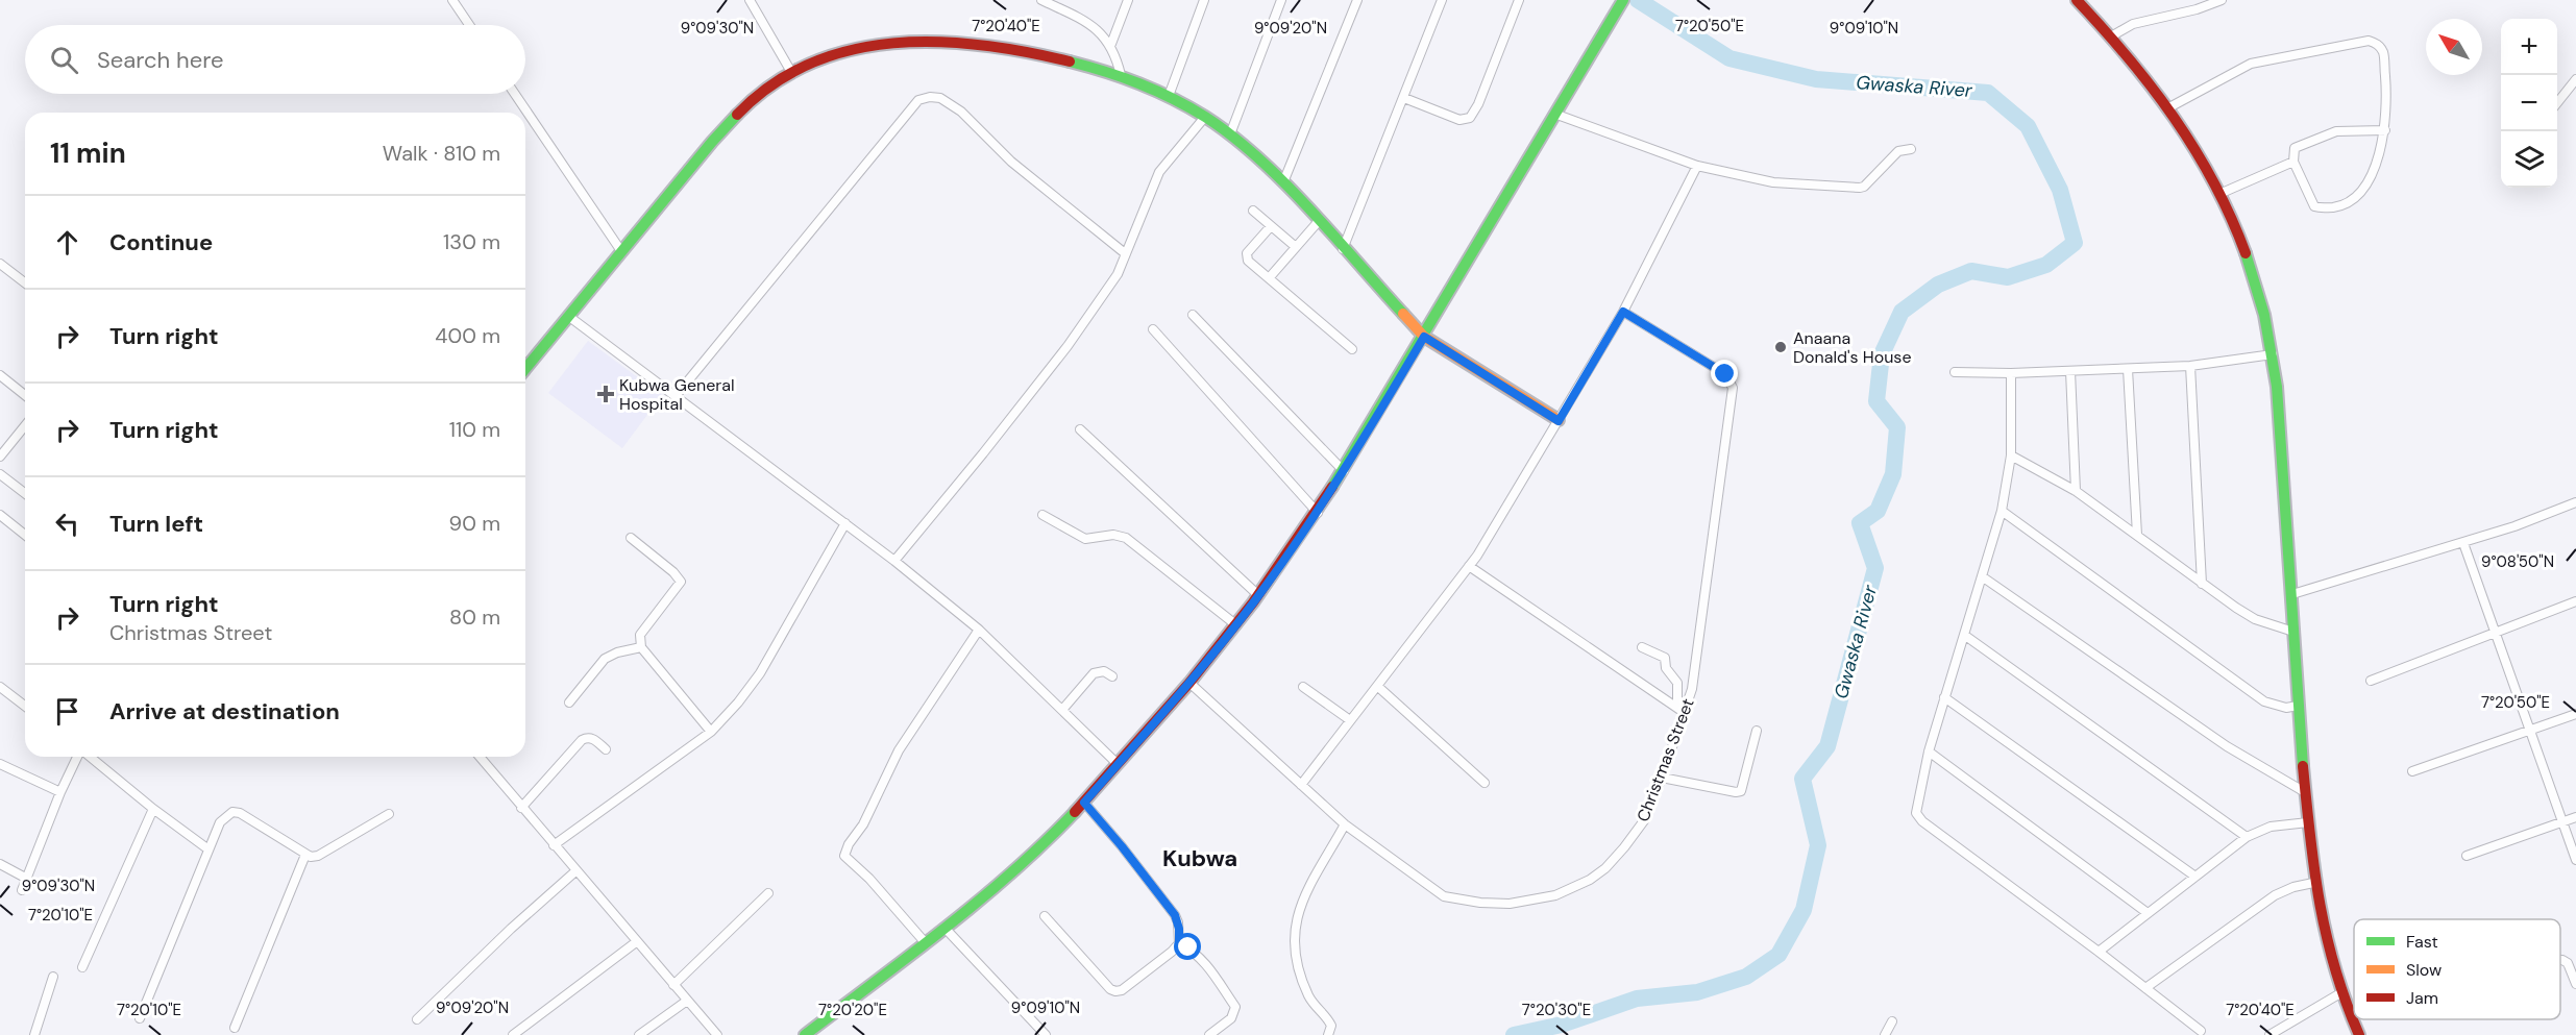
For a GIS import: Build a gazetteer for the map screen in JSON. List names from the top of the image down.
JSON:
{
  "streets": {
    "street": ["Christmas Street"]
  },
  "districts": ["Kubwa"],
  "water": ["Gwaska River"],
  "places": {
    "other": ["Anaana Donald's House"],
    "health": ["Kubwa General Hospital"]
  },
  "legend": ["Fast", "Slow", "Jam"],
  "north": "top left",
  "page": {
    "map_buttons": ["+", "−"],
    "search": "Search here",
    "heading": ["11 min", "Walk · 810 m"],
    "list": [
      ["Continue", "130 m"],
      ["Turn right", "400 m"],
      ["Turn right", "110 m"],
      ["Turn left", "90 m"],
      ["Turn right", "Christmas Street", "80 m"],
      "Arrive at destination"
    ]
  },
  "coordinates": [
    "7°20'40\"E",
    "7°20'50\"E",
    "9°09'30\"N",
    "9°09'20\"N",
    "9°09'10\"N",
    "9°08'50\"N",
    "7°20'10\"E",
    "7°20'20\"E",
    "7°20'30\"E"
  ]
}
